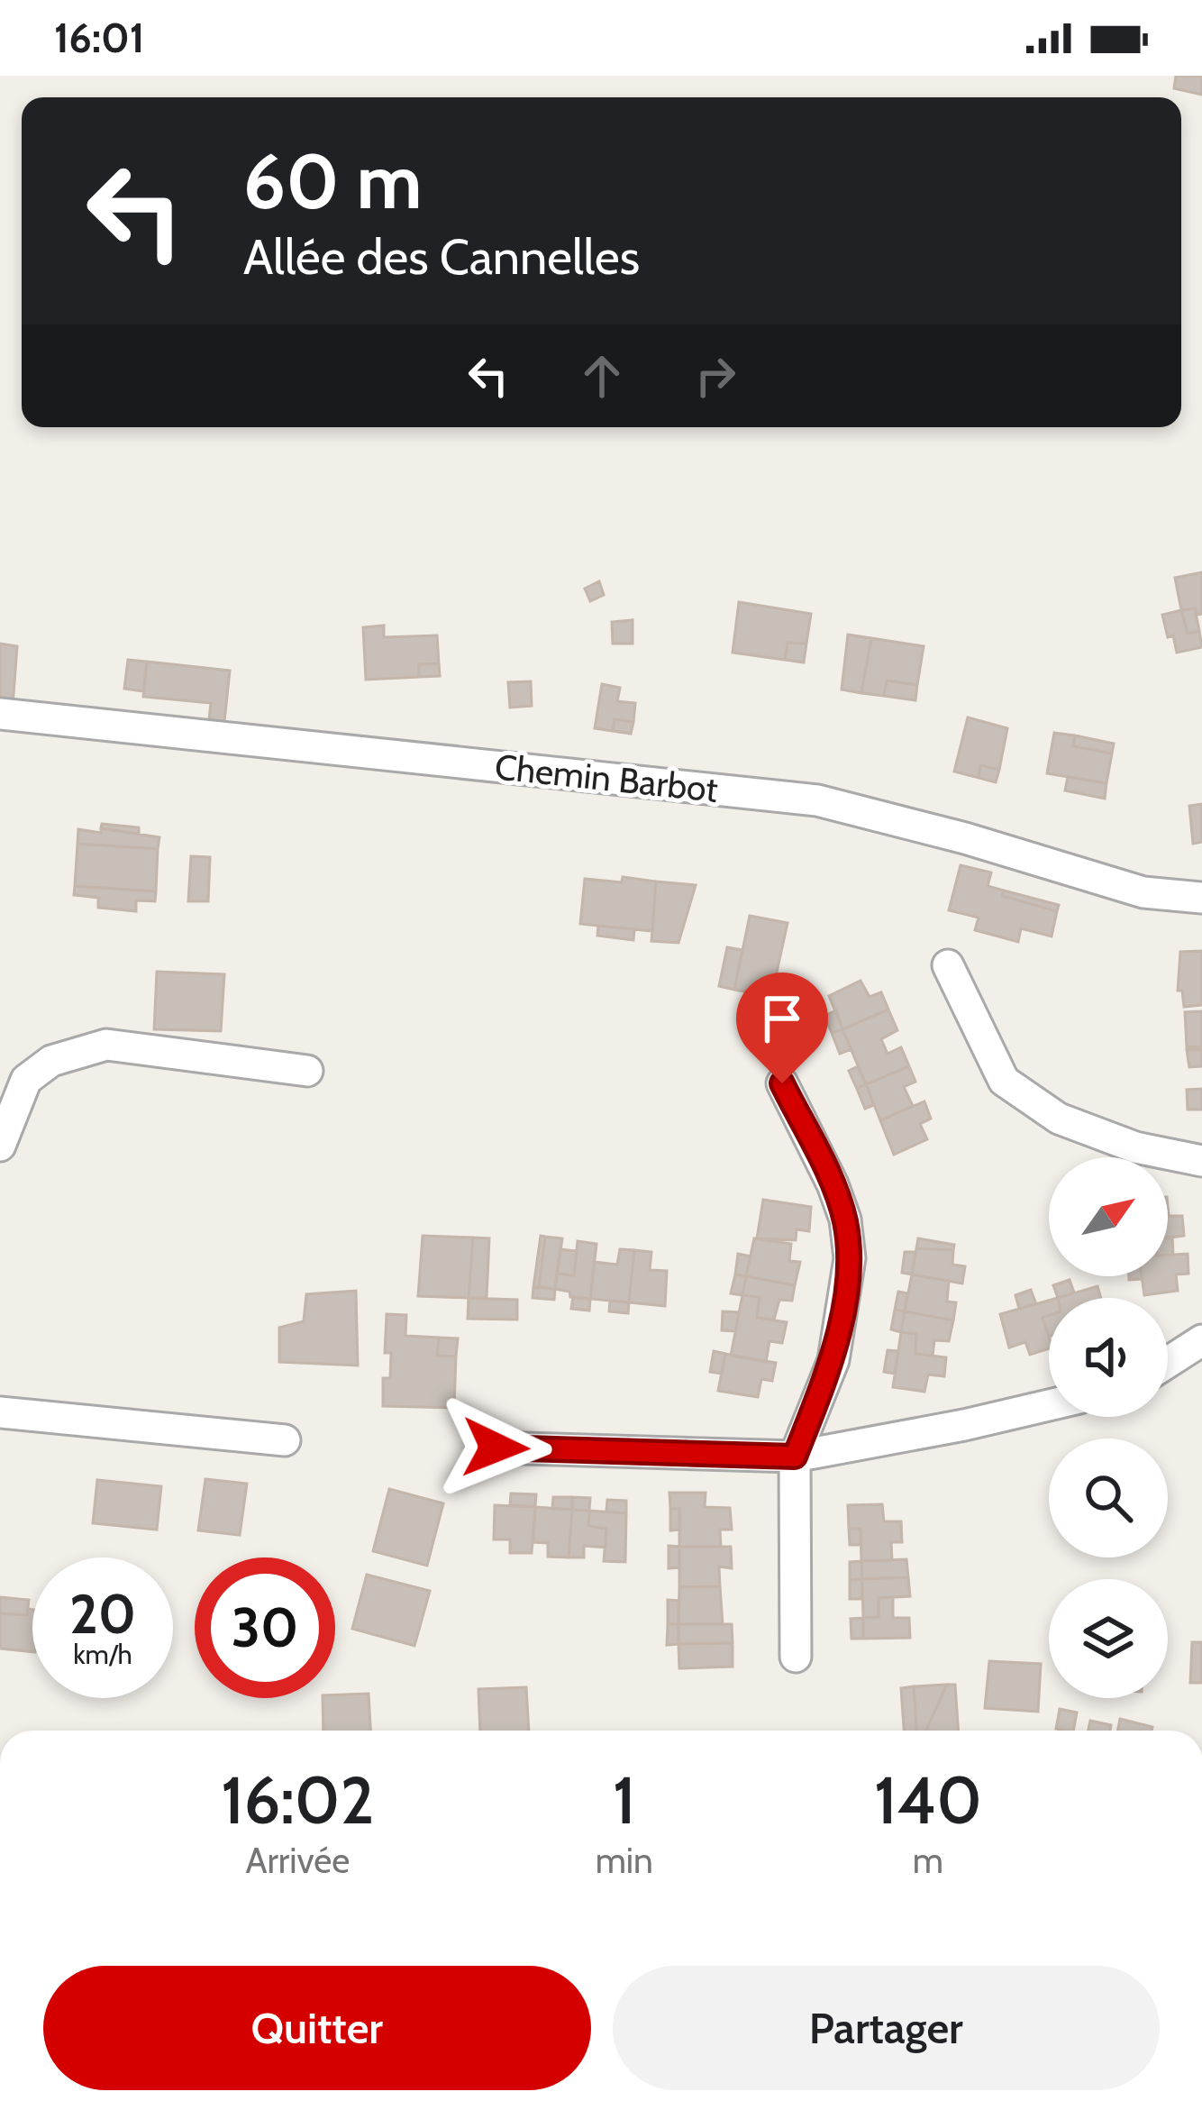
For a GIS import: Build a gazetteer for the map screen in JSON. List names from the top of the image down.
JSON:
{
  "streets": {
    "street": ["Chemin Barbot"]
  },
  "north": "top right",
  "page": {
    "status": "16:01",
    "turn": ["60 m", "Allée des Cannelles"],
    "speed": "20 km/h",
    "limit": "30",
    "eta": [
      "16:02",
      "Arrivée",
      "1",
      "min",
      "140",
      "m"
    ],
    "buttons": ["Quitter", "Partager"]
  }
}
